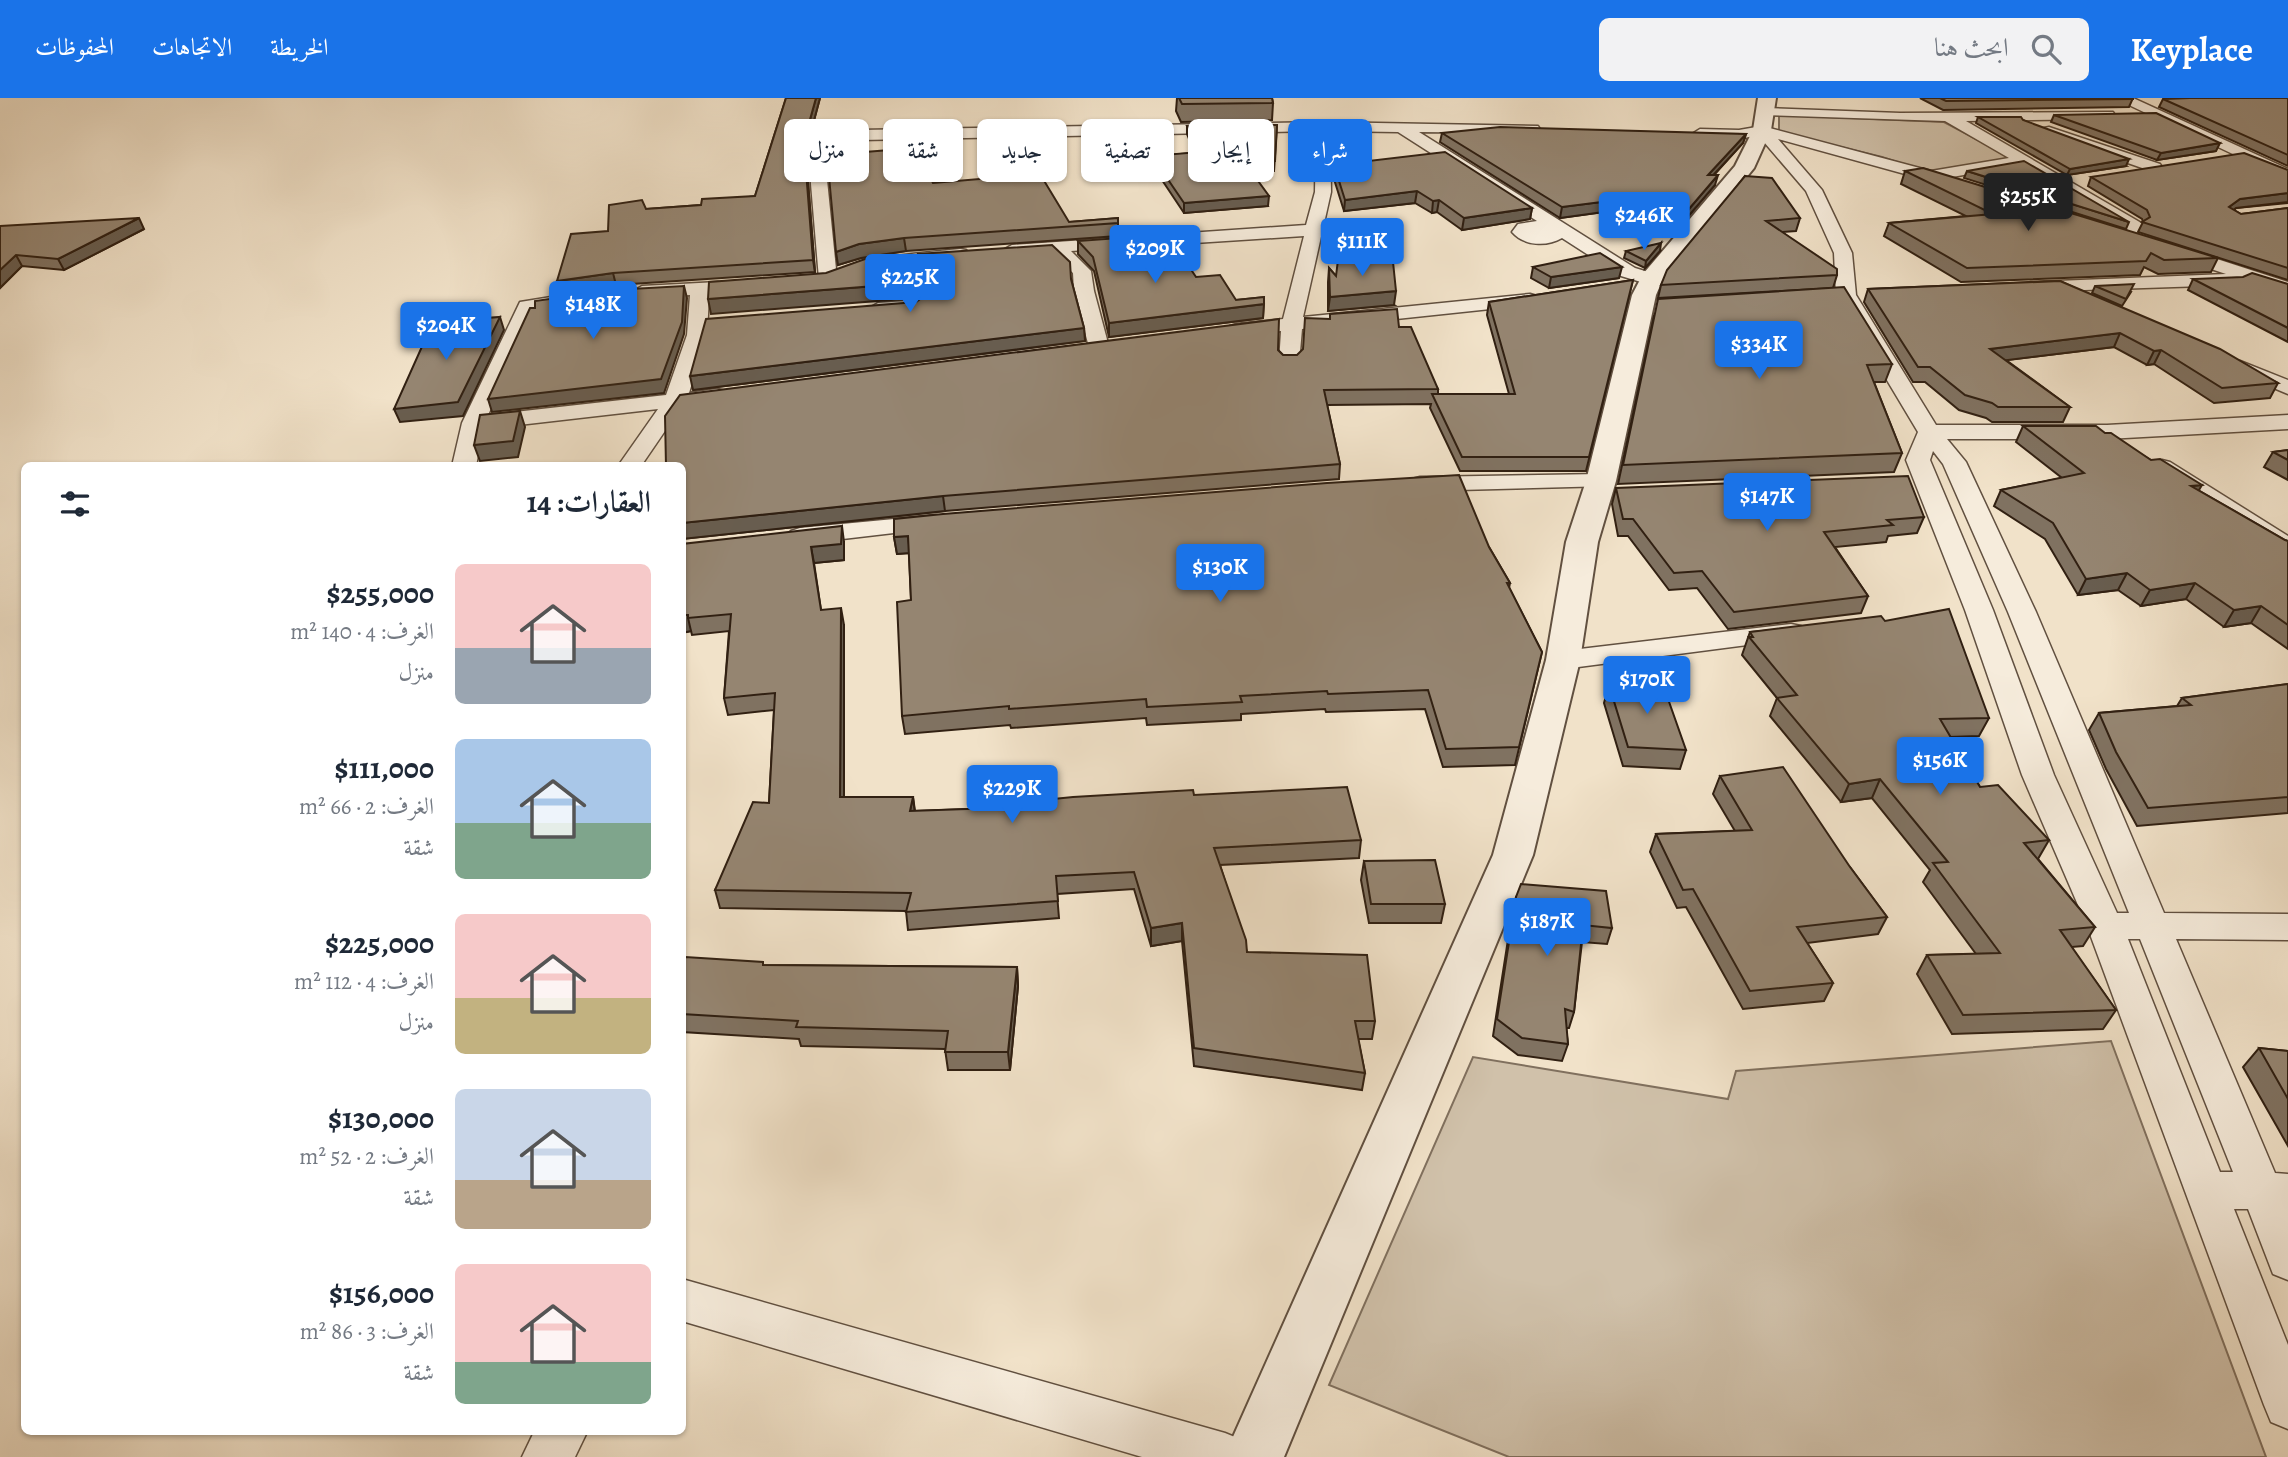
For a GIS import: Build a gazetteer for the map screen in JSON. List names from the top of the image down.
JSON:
{
  "page": {
    "header": "Keyplace",
    "search": "ابحث هنا",
    "nav": ["الخريطة", "الاتجاهات", "المحفوظات"],
    "chip": [
      "شراء",
      "إيجار",
      "تصفية",
      "جديد",
      "شقة",
      "منزل"
    ],
    "price": [
      "$255K",
      "$246K",
      "$111K",
      "$209K",
      "$225K",
      "$148K",
      "$204K",
      "$334K",
      "$147K",
      "$130K",
      "$170K",
      "$156K",
      "$229K",
      "$187K"
    ],
    "heading": "العقارات: 14",
    "list": [
      {
        "name": "$255,000",
        "note": "الغرف: 4 · 140 m² · منزل"
      },
      {
        "name": "$111,000",
        "note": "الغرف: 2 · 66 m² · شقة"
      },
      {
        "name": "$225,000",
        "note": "الغرف: 4 · 112 m² · منزل"
      },
      {
        "name": "$130,000",
        "note": "الغرف: 2 · 52 m² · شقة"
      },
      {
        "name": "$156,000",
        "note": "الغرف: 3 · 86 m² · شقة"
      }
    ]
  }
}
